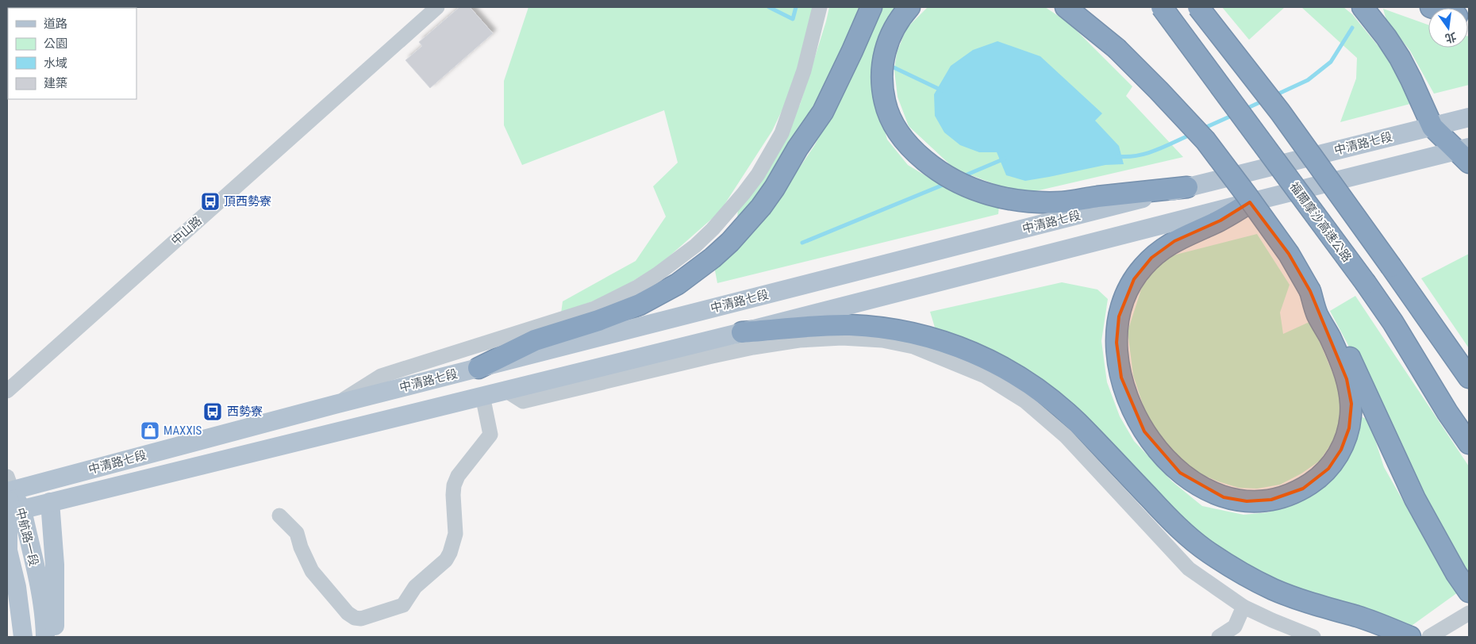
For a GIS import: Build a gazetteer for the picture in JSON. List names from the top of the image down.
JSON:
{
  "streets": {
    "highway": ["福爾摩沙高速公路"],
    "main road": ["中清路七段", "中航路一段"],
    "street": ["中山路"]
  },
  "crossings": [
    ["中清路七段", "中航路一段"]
  ],
  "places": {
    "bus stop": ["頂西勢寮", "西勢寮"],
    "shop": ["MAXXIS"]
  },
  "legend": [
    "道路",
    "公園",
    "水域",
    "建築"
  ],
  "north": "bottom"
}
